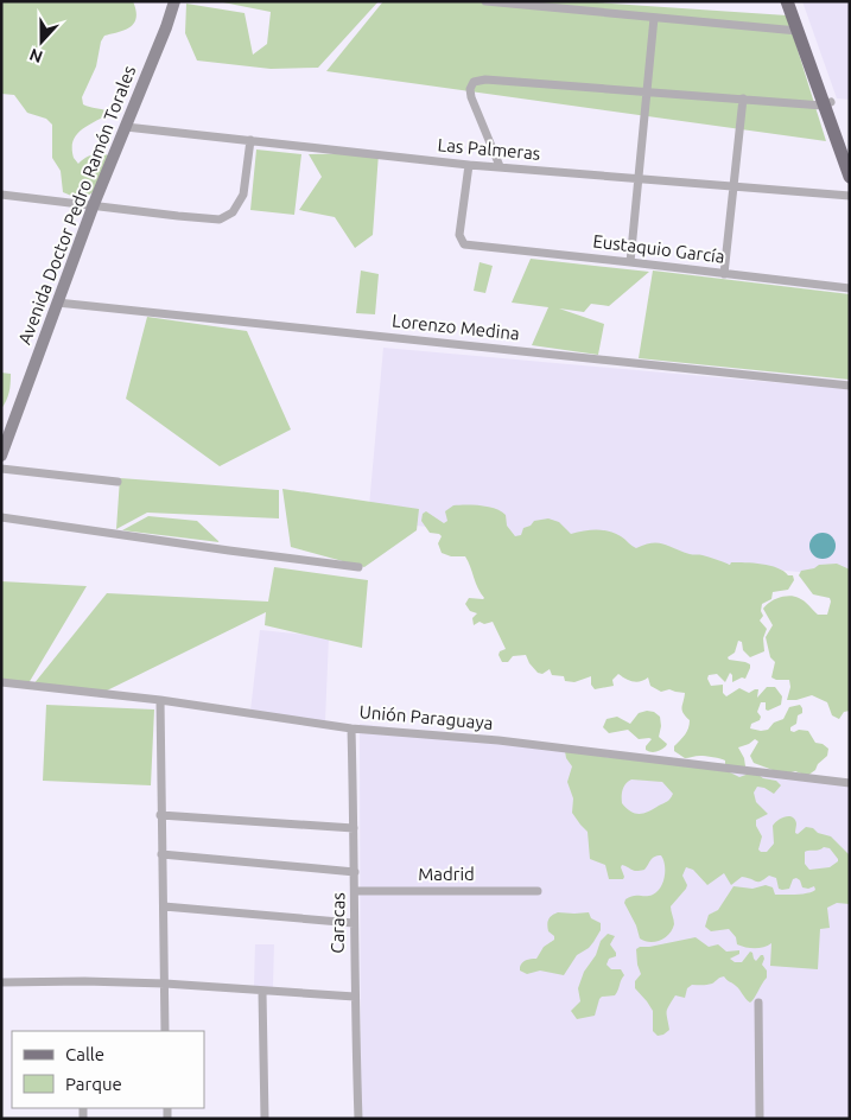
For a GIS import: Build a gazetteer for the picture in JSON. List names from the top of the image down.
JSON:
{
  "streets": {
    "street": [
      "Las Palmeras",
      "Avenida Doctor Pedro Ramón Torales",
      "Eustaquio García",
      "Lorenzo Medina",
      "Unión Paraguaya",
      "Madrid",
      "Caracas"
    ]
  },
  "crossings": [
    ["Las Palmeras", "Avenida Doctor Pedro Ramón Torales"],
    ["Las Palmeras", "Eustaquio García"],
    ["Avenida Doctor Pedro Ramón Torales", "Lorenzo Medina"],
    ["Unión Paraguaya", "Caracas"],
    ["Madrid", "Caracas"]
  ],
  "legend": ["Calle", "Parque"],
  "north": "bottom"
}
